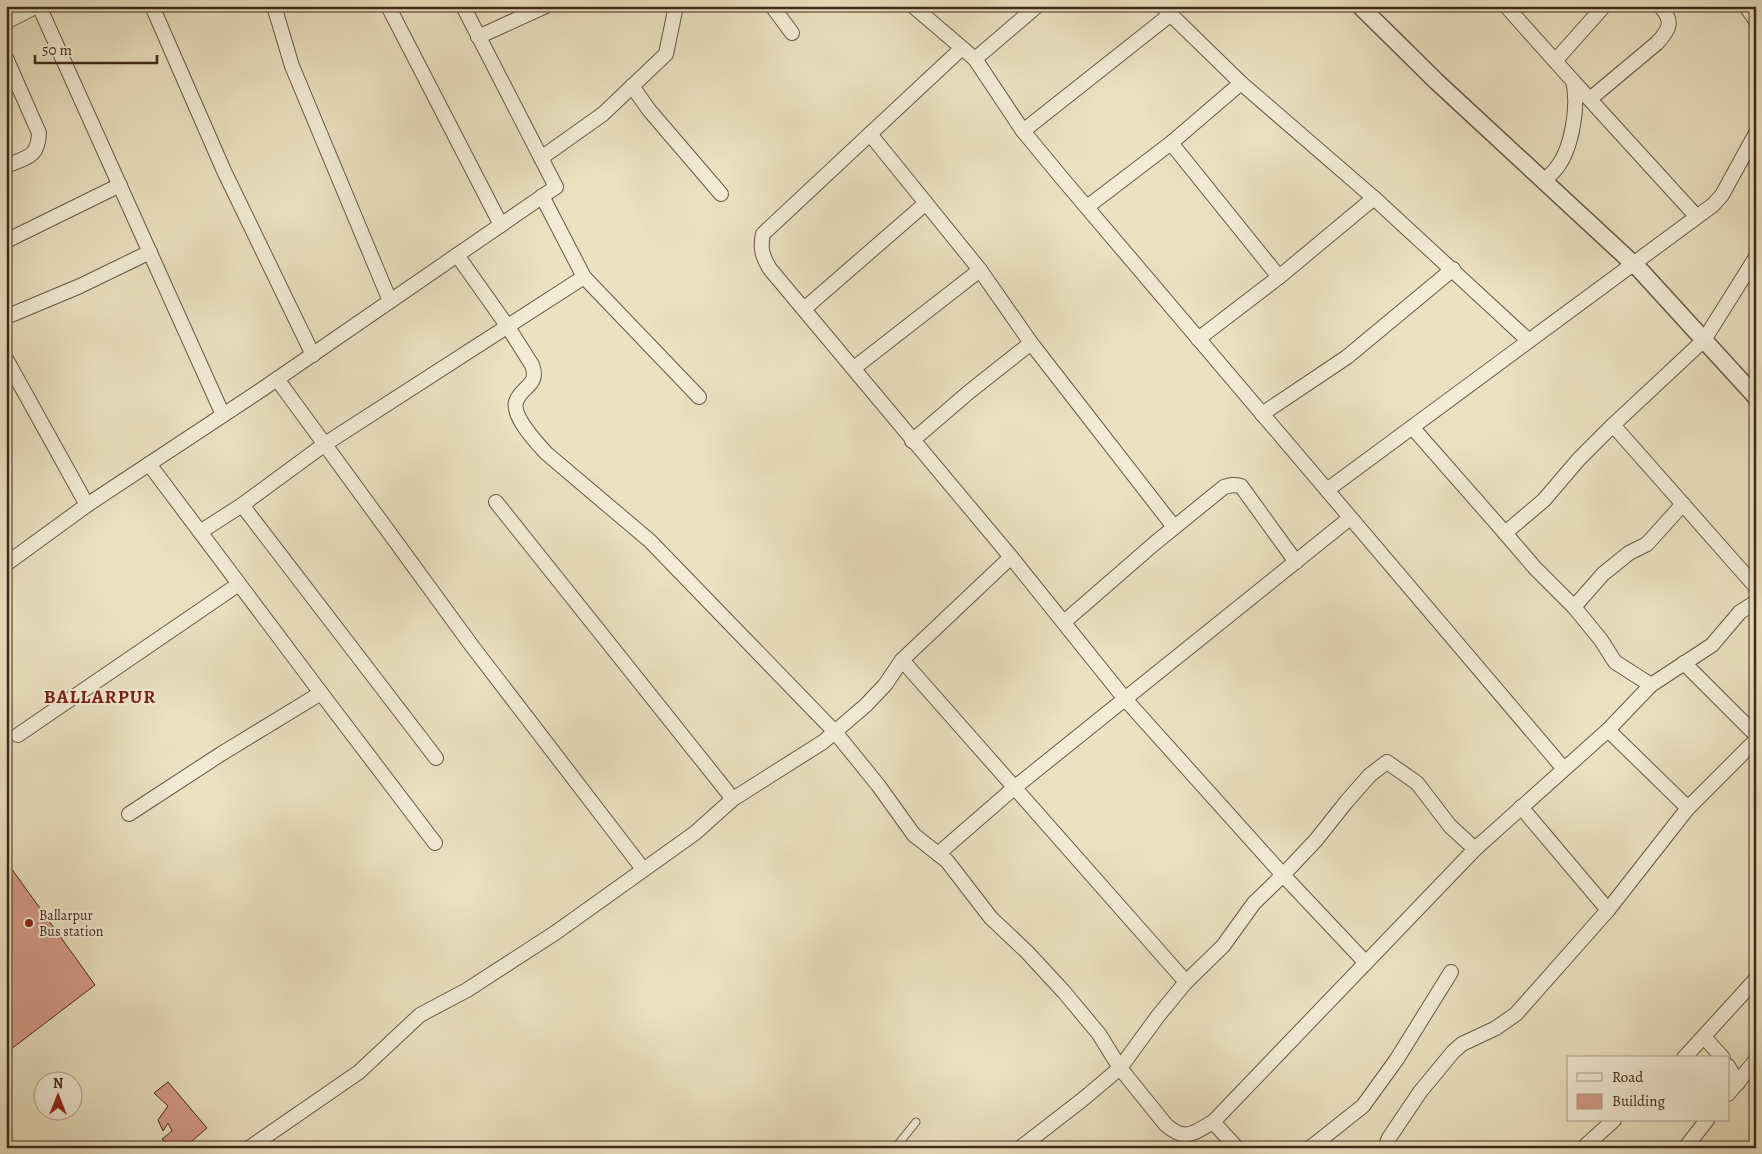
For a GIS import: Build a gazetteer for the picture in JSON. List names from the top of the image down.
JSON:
{
  "districts": ["BALLARPUR"],
  "places": ["Ballarpur Bus station"],
  "legend": ["Road", "Building"],
  "scale_bar": "50 m",
  "north": "top"
}
